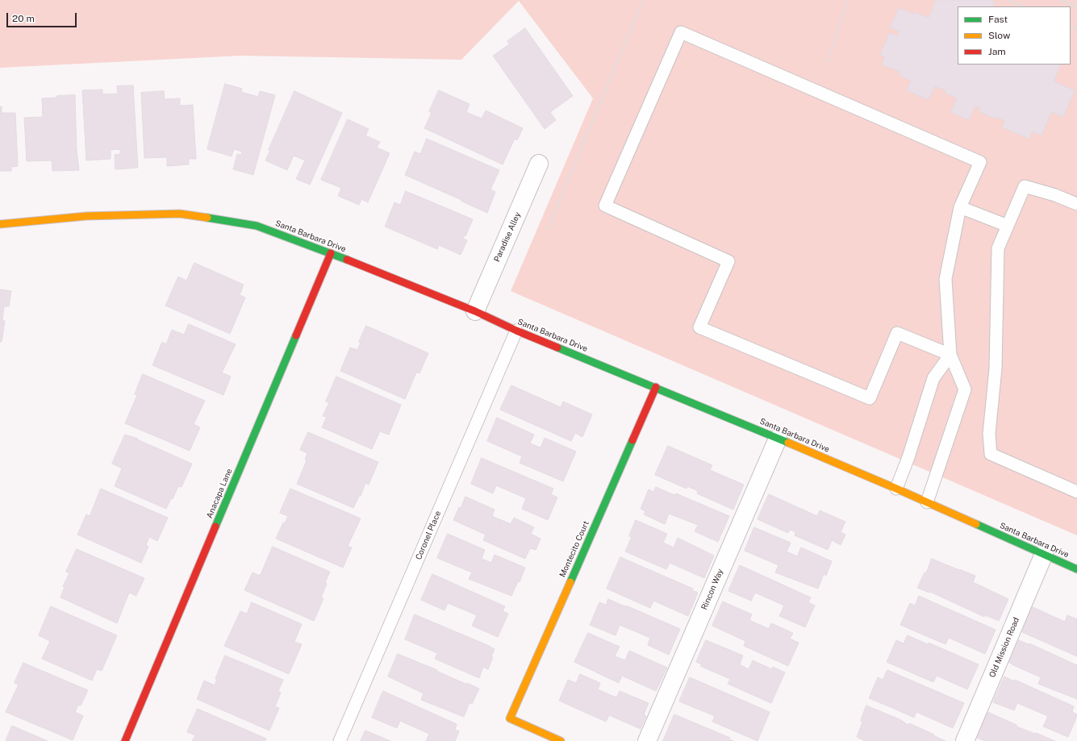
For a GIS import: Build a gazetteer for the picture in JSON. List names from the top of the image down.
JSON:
{
  "streets": {
    "street": [
      "Santa Barbara Drive",
      "Paradise Alley",
      "Anacapa Lane",
      "Montecito Court",
      "Rincon Way",
      "Old Mission Road"
    ],
    "lane": ["Coronel Place"]
  },
  "crossings": [
    ["Santa Barbara Drive", "Paradise Alley"],
    ["Santa Barbara Drive", "Anacapa Lane"],
    ["Santa Barbara Drive", "Coronel Place"],
    ["Santa Barbara Drive", "Montecito Court"],
    ["Santa Barbara Drive", "Rincon Way"],
    ["Santa Barbara Drive", "Old Mission Road"]
  ],
  "legend": ["Fast", "Slow", "Jam"],
  "scale_bar": "20 m"
}
